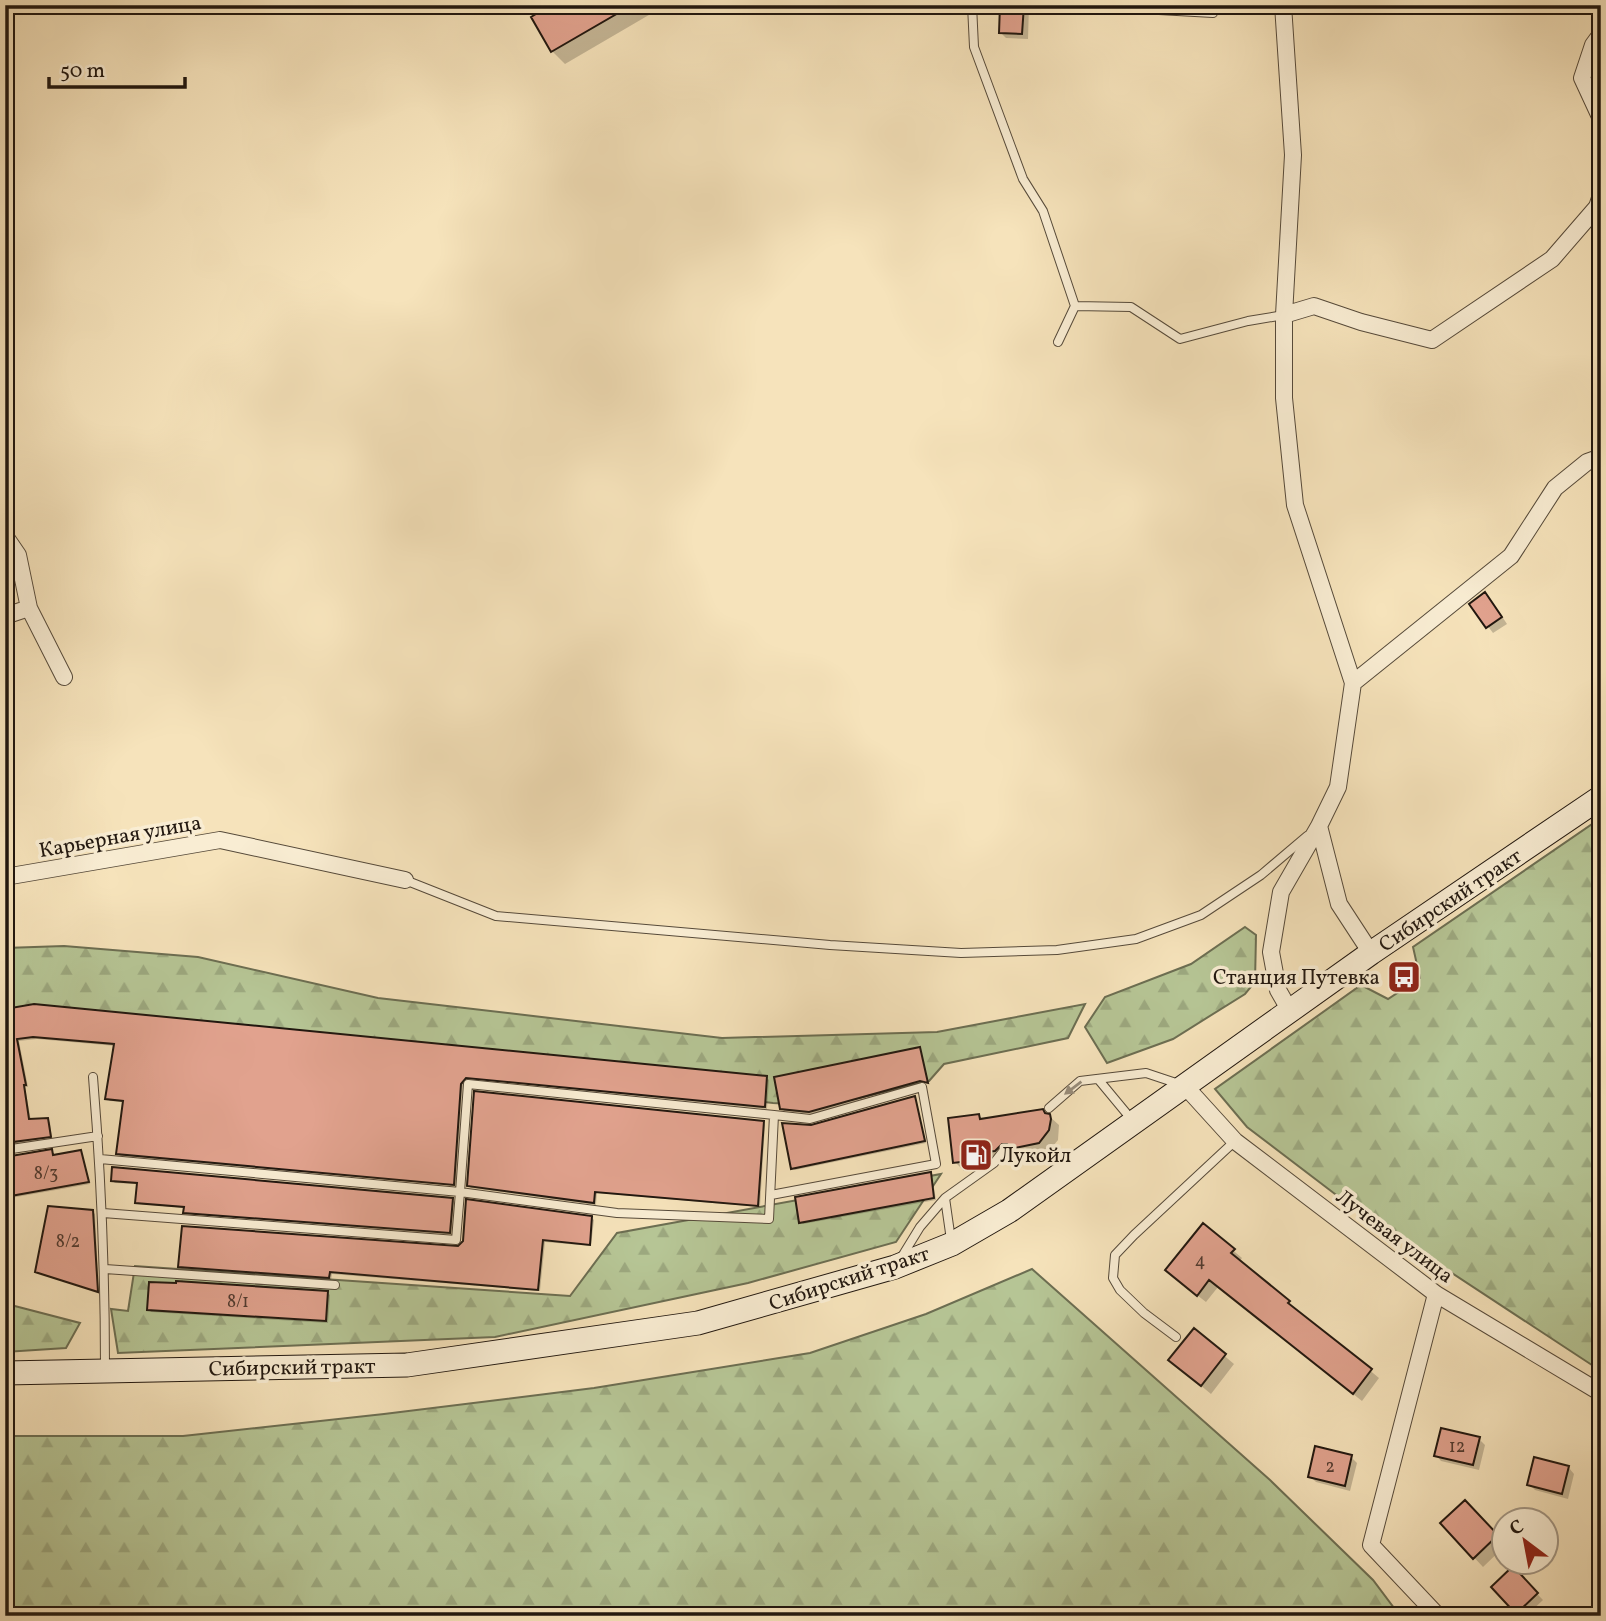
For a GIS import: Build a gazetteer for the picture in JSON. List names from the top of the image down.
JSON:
{
  "streets": {
    "main road": ["Сибирский тракт"],
    "street": ["Карьерная улица", "Лучевая улица"]
  },
  "crossings": [
    ["Сибирский тракт", "Лучевая улица"]
  ],
  "places": {
    "bus stop": ["Станция Путевка"],
    "fuel station": ["Лукойл"]
  },
  "house_numbers": [
    "8/3",
    "8/2",
    "4",
    "8/1",
    "12",
    "2"
  ],
  "scale_bar": "50 m",
  "north": "top left"
}
